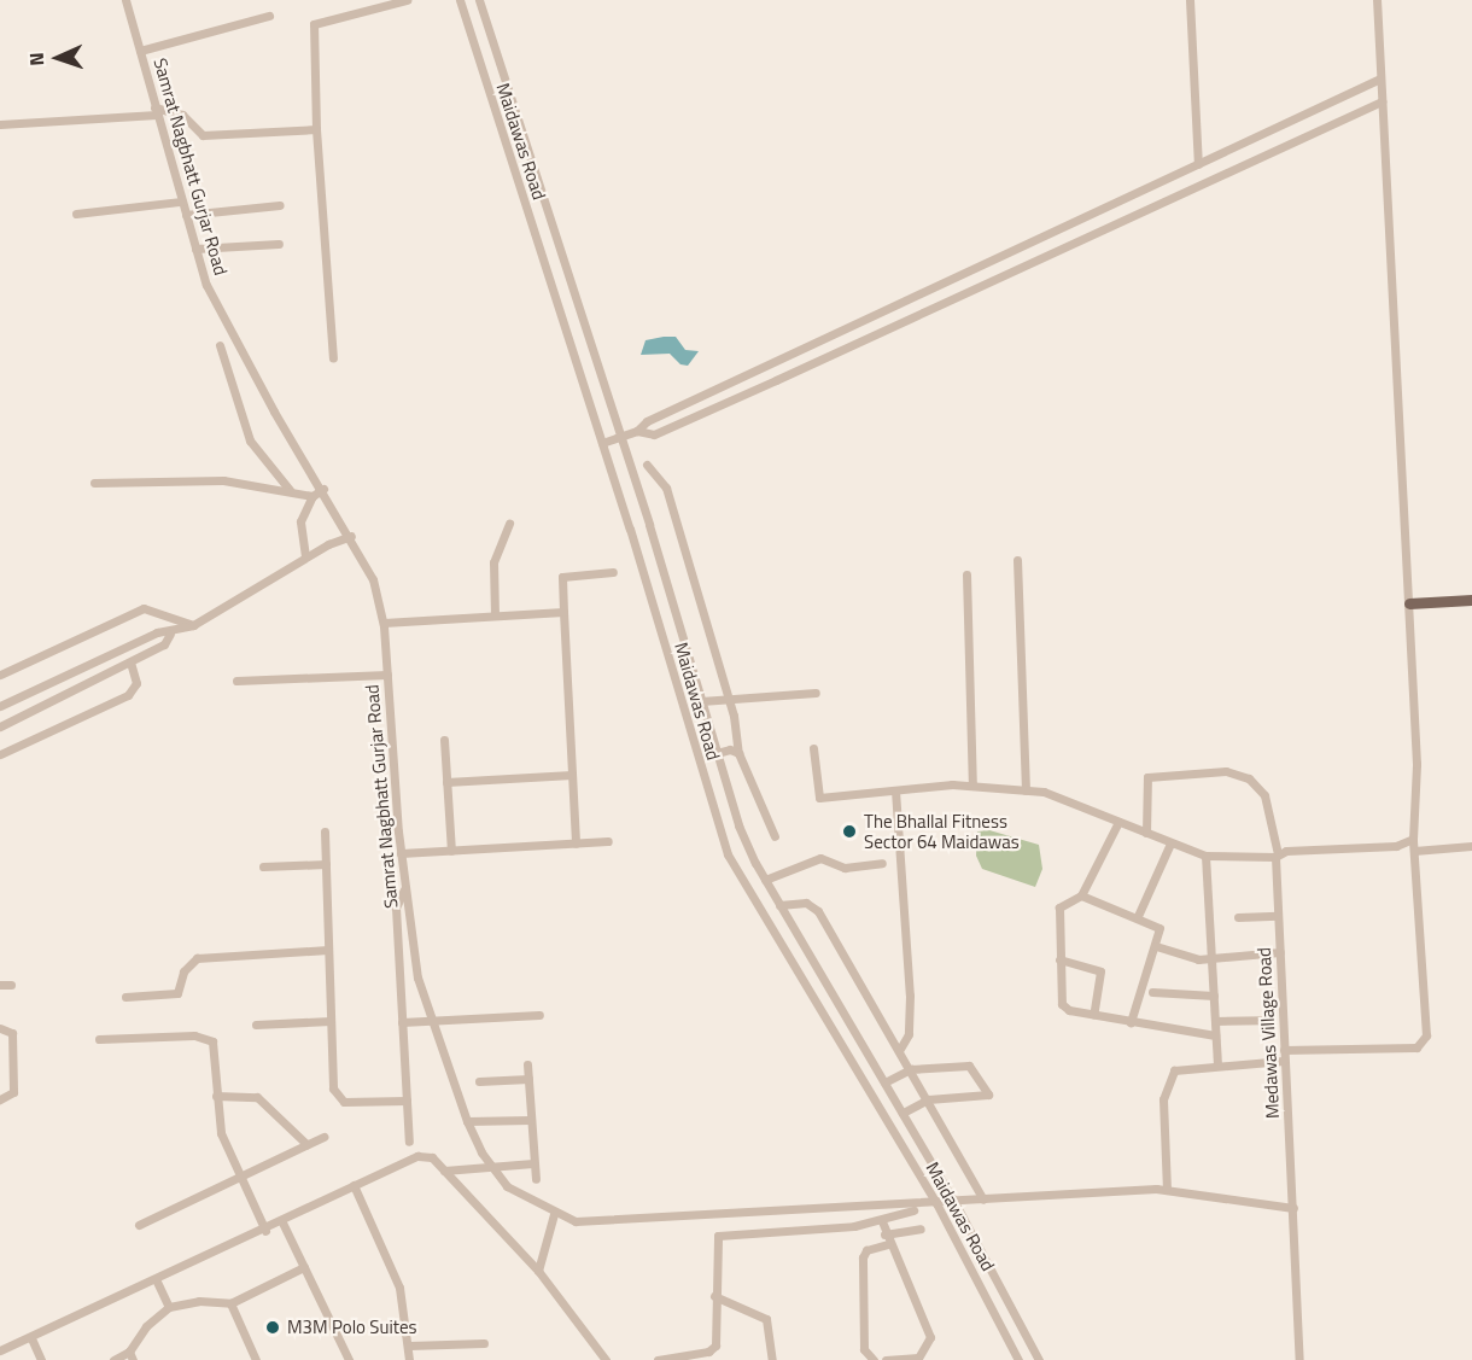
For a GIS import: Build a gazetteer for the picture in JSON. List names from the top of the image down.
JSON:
{
  "streets": {
    "street": ["Maidawas Road", "Samrat Nagbhatt Gurjar Road", "Medawas Village Road"]
  },
  "crossings": [
    ["Maidawas Road", "Samrat Nagbhatt Gurjar Road"],
    ["Samrat Nagbhatt Gurjar Road", "Medawas Village Road"]
  ],
  "places": ["The Bhallal Fitness Sector 64 Maidawas", "M3M Polo Suites"],
  "north": "left"
}
